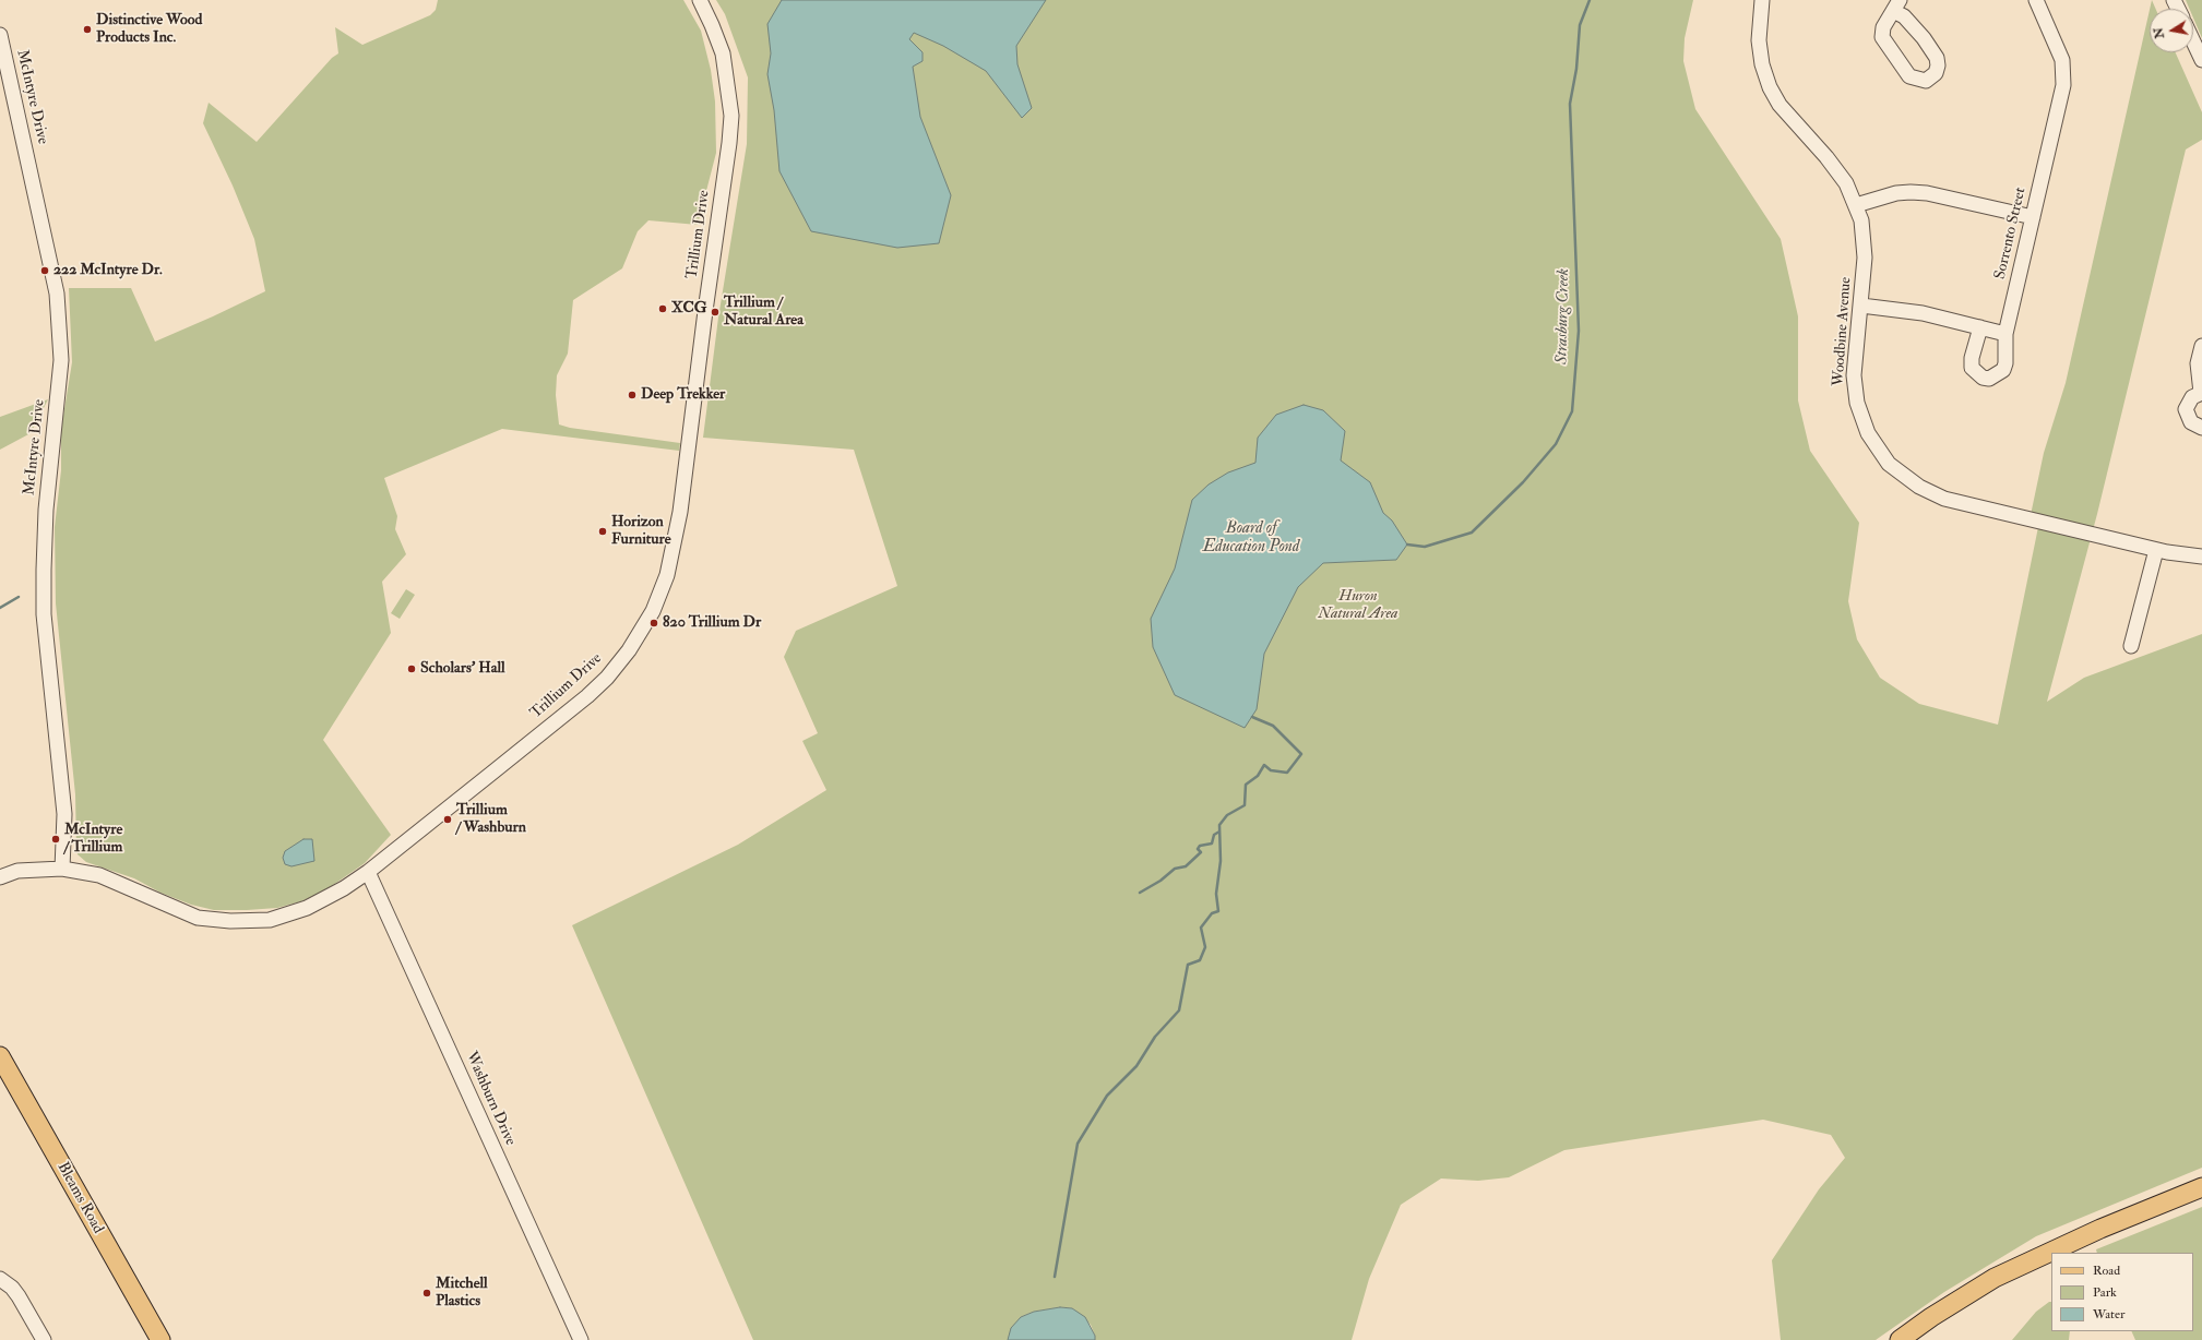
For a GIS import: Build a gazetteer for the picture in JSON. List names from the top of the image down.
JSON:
{
  "streets": {
    "main road": ["Bleams Road"],
    "street": [
      "McIntyre Drive",
      "Sorrento Street",
      "Trillium Drive",
      "Woodbine Avenue",
      "Washburn Drive"
    ]
  },
  "crossings": [
    ["McIntyre Drive", "Trillium Drive"],
    ["Trillium Drive", "Washburn Drive"]
  ],
  "water": ["Strasburg Creek", "Board of Education Pond"],
  "parks": ["Huron Natural Area"],
  "places": [
    "Distinctive Wood Products Inc.",
    "222 McIntyre Dr.",
    "XCG",
    "Trillium / Natural Area",
    "Deep Trekker",
    "Horizon Furniture",
    "820 Trillium Dr",
    "Scholars' Hall",
    "Trillium / Washburn",
    "McIntyre / Trillium",
    "Mitchell Plastics"
  ],
  "legend": ["Road", "Park", "Water"],
  "north": "left"
}
